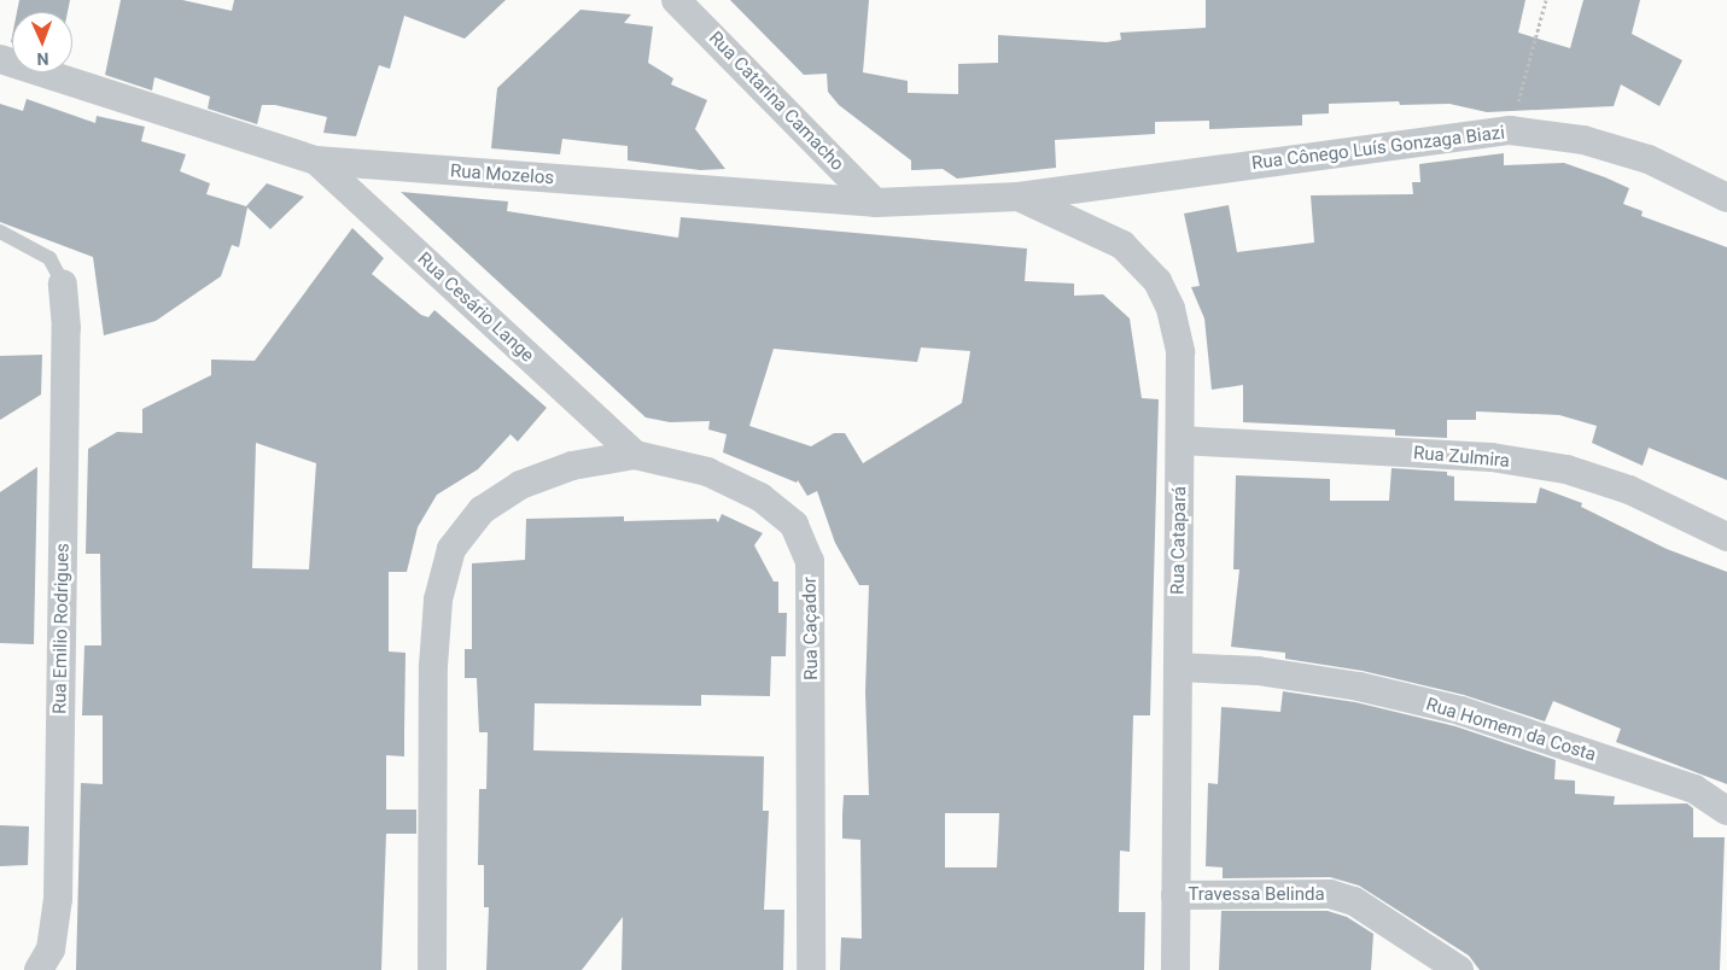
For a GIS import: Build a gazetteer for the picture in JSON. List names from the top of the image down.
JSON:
{
  "streets": {
    "street": [
      "Rua Catarina Camacho",
      "Rua Cônego Luís Gonzaga Biazi",
      "Rua Mozelos",
      "Rua Cesário Lange",
      "Rua Zulmira",
      "Rua Catapará",
      "Rua Emilio Rodrigues",
      "Rua Caçador",
      "Rua Homem da Costa",
      "Travessa Belinda"
    ]
  },
  "crossings": [
    ["Rua Catarina Camacho", "Rua Mozelos"],
    ["Rua Cônego Luís Gonzaga Biazi", "Rua Mozelos"],
    ["Rua Cônego Luís Gonzaga Biazi", "Rua Catapará"],
    ["Rua Mozelos", "Rua Cesário Lange"],
    ["Rua Mozelos", "Rua Catapará"],
    ["Rua Cesário Lange", "Rua Caçador"],
    ["Rua Zulmira", "Rua Catapará"],
    ["Rua Catapará", "Rua Homem da Costa"],
    ["Rua Catapará", "Travessa Belinda"]
  ],
  "north": "bottom"
}
